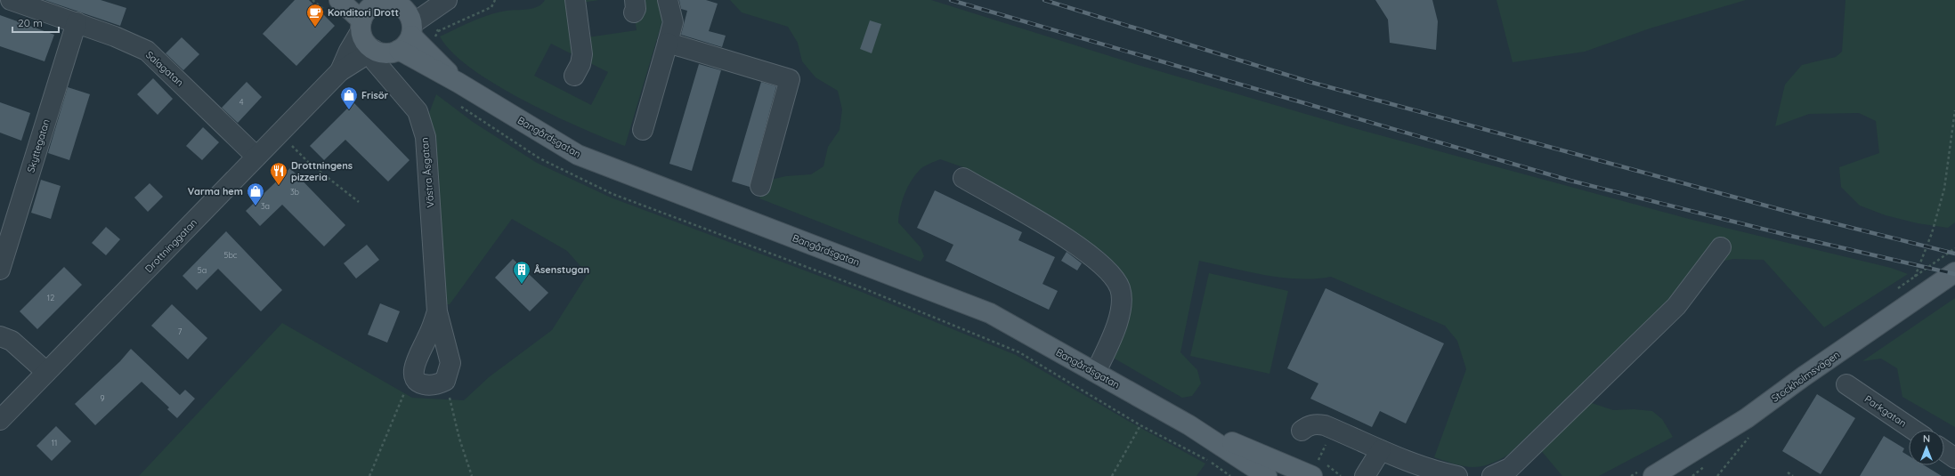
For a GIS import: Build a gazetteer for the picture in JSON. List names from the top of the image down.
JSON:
{
  "streets": {
    "main road": ["Bangårdsgatan", "Stockholmsvägen"],
    "street": [
      "Salagatan",
      "Skyttegatan",
      "Västra Åsgatan",
      "Drottninggatan",
      "Parkgatan"
    ]
  },
  "crossings": [
    ["Salagatan", "Skyttegatan"],
    ["Salagatan", "Drottninggatan"],
    ["Bangårdsgatan", "Västra Åsgatan"],
    ["Bangårdsgatan", "Drottninggatan"],
    ["Västra Åsgatan", "Drottninggatan"]
  ],
  "places": {
    "cafe": ["Konditori Drott"],
    "shop": ["Frisör", "Varma hem"],
    "restaurant": ["Drottningens pizzeria"],
    "building": ["Åsenstugan"]
  },
  "house_numbers": [
    "4",
    "3b",
    "3a",
    "5bc",
    "5a",
    "12",
    "7",
    "9",
    "11"
  ],
  "scale_bar": "20 m",
  "north": "top"
}
